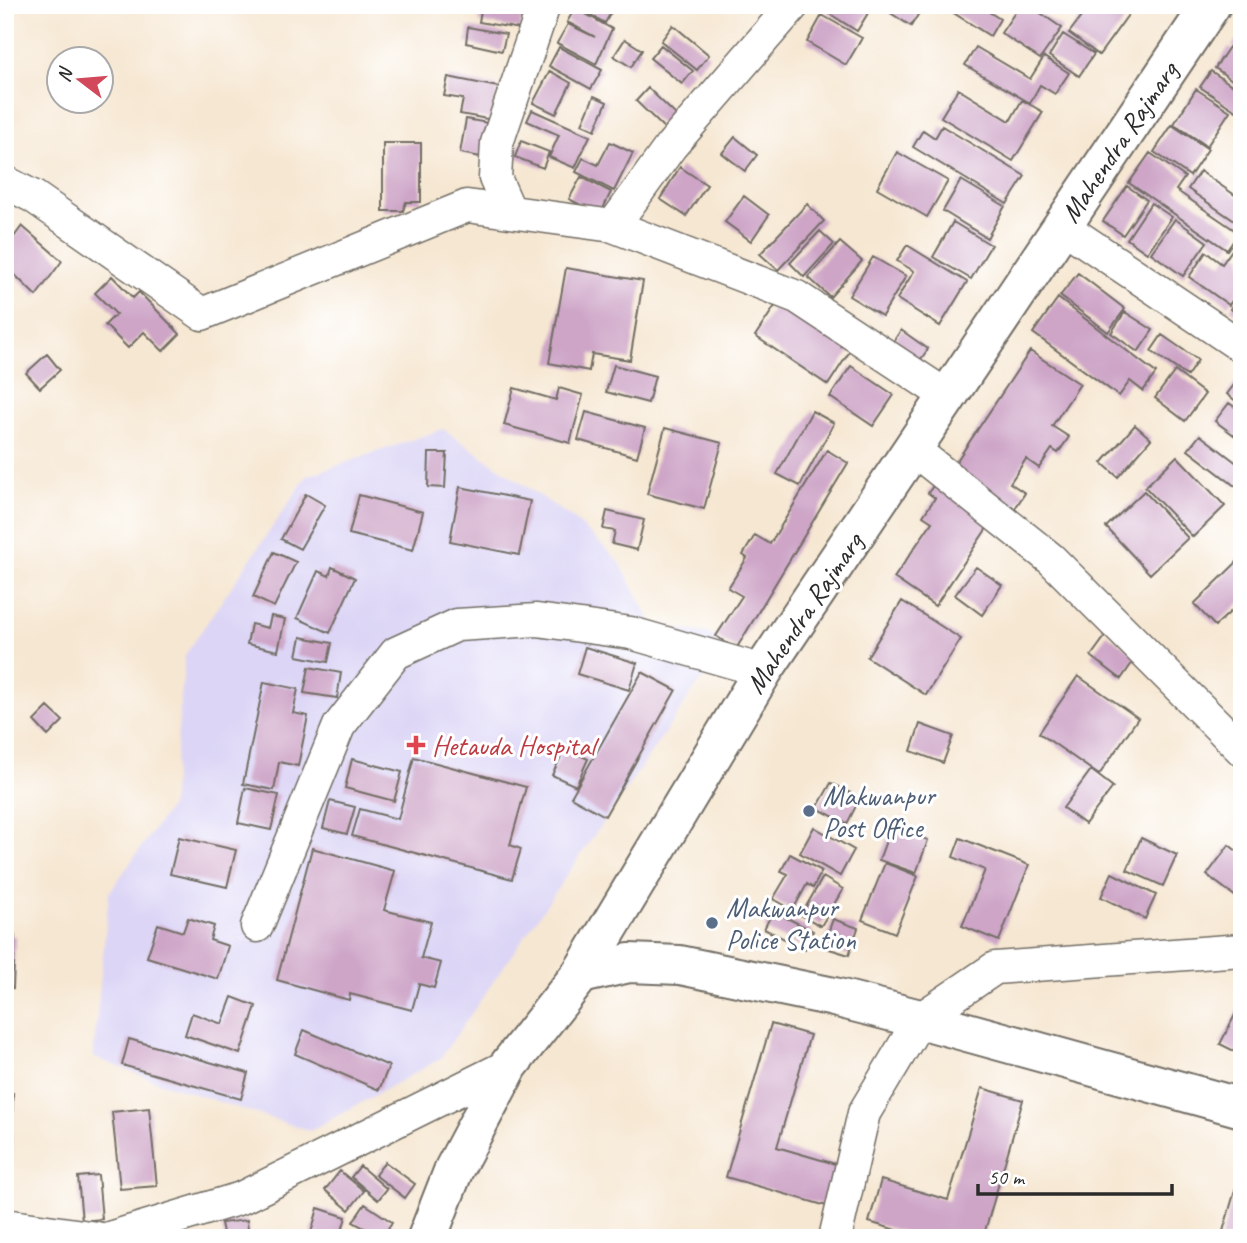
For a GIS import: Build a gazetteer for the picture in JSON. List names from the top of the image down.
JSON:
{
  "streets": {
    "main road": ["Mahendra Rajmarg"]
  },
  "places": {
    "health": ["Hetauda Hospital"],
    "other": ["Makwanpur Post Office", "Makwanpur Police Station"]
  },
  "scale_bar": "50 m",
  "north": "left"
}
